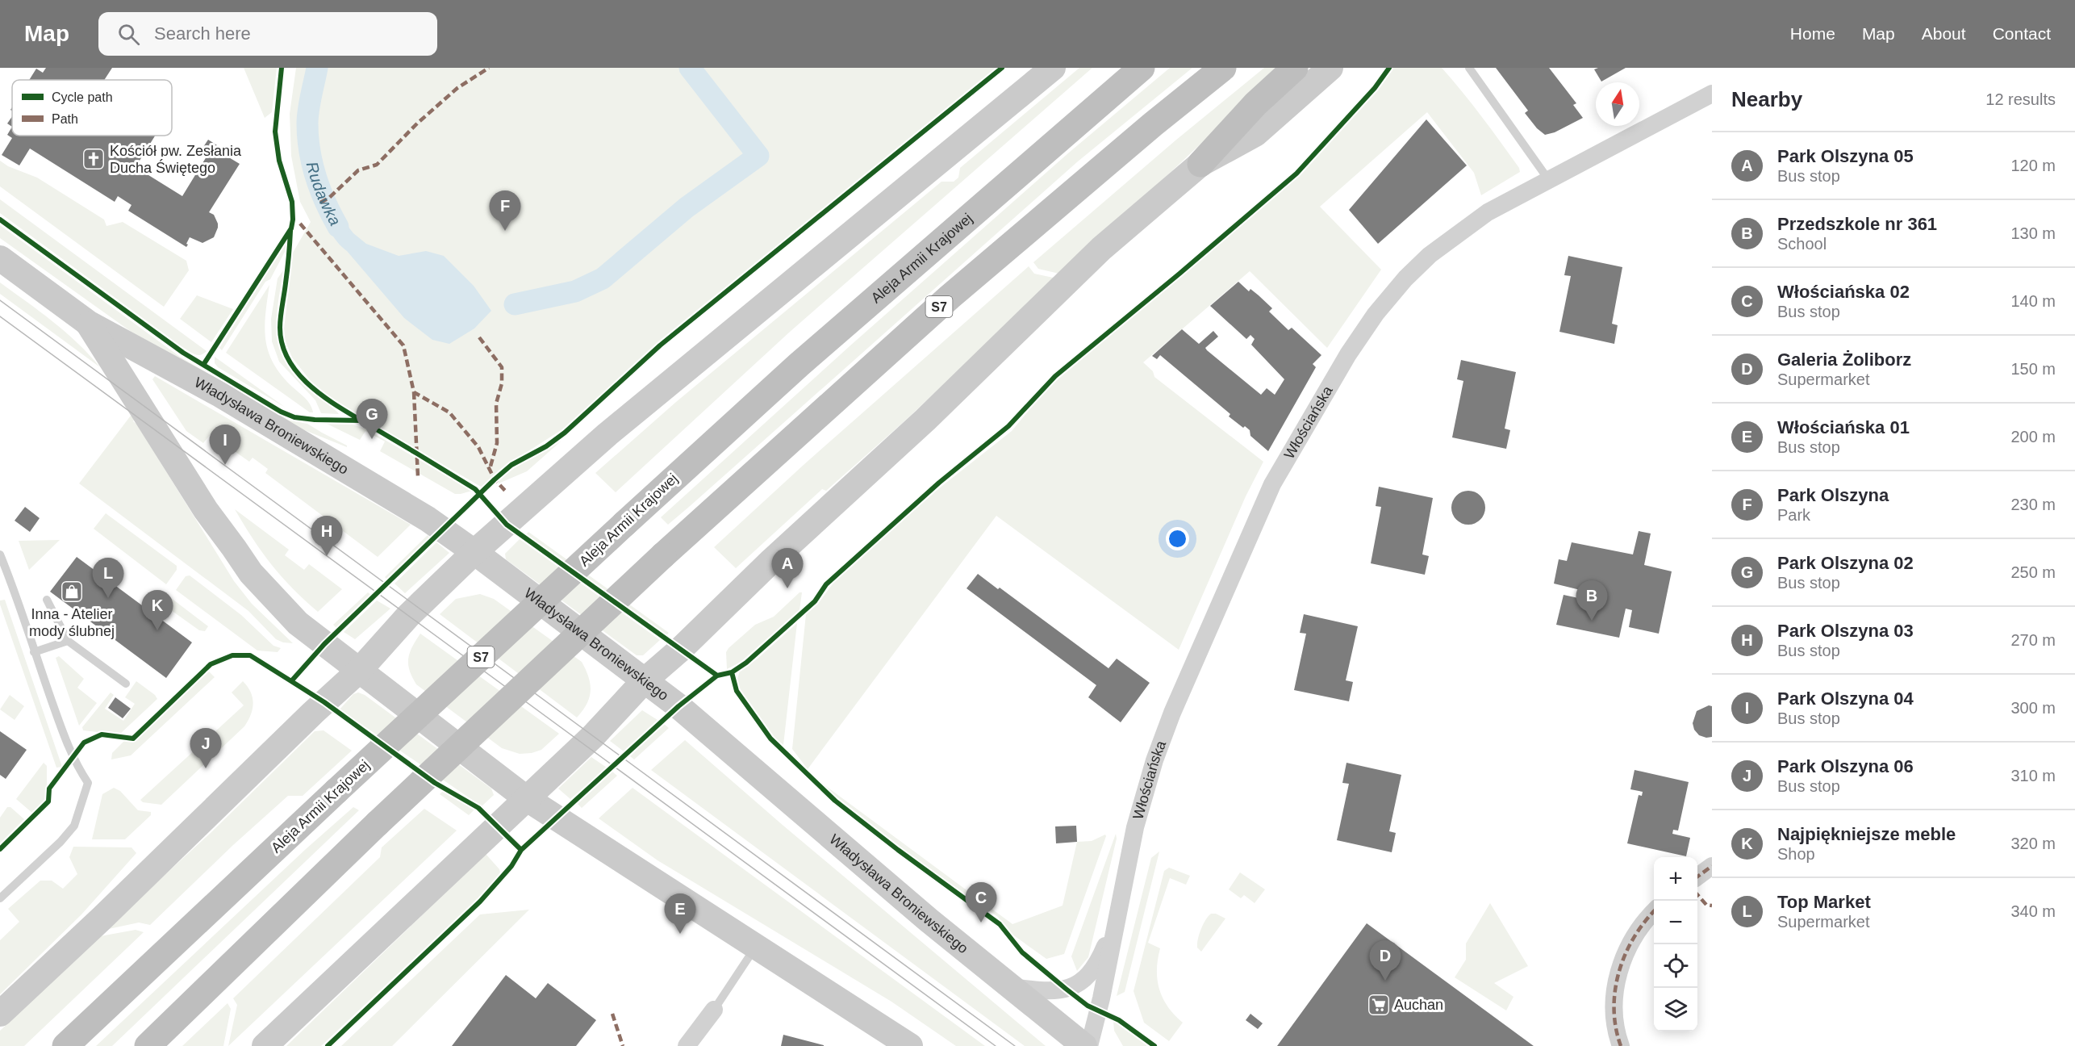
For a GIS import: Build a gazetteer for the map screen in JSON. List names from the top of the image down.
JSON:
{
  "streets": {
    "highway": ["Aleja Armii Krajowej", "S7"],
    "main road": ["Władysława Broniewskiego"],
    "street": ["Włościańska"]
  },
  "crossings": [
    ["Włościańska", "Władysława Broniewskiego"]
  ],
  "water": ["Rudawka"],
  "places": {
    "church": ["Kościół pw. Zesłania Ducha Świętego"],
    "shop": ["Inna - Atelier mody ślubnej"],
    "supermarket": ["Auchan"]
  },
  "legend": ["Cycle path", "Path"],
  "north": "top",
  "page": {
    "header": "Map",
    "search": "Search here",
    "nav": [
      "Home",
      "Map",
      "About",
      "Contact"
    ],
    "heading": ["Nearby", "12 results"],
    "list": [
      {
        "mark": "A",
        "name": "Park Olszyna 05",
        "note": "Bus stop",
        "value": "120 m"
      },
      {
        "mark": "B",
        "name": "Przedszkole nr 361",
        "note": "School",
        "value": "130 m"
      },
      {
        "mark": "C",
        "name": "Włościańska 02",
        "note": "Bus stop",
        "value": "140 m"
      },
      {
        "mark": "D",
        "name": "Galeria Żoliborz",
        "note": "Supermarket",
        "value": "150 m"
      },
      {
        "mark": "E",
        "name": "Włościańska 01",
        "note": "Bus stop",
        "value": "200 m"
      },
      {
        "mark": "F",
        "name": "Park Olszyna",
        "note": "Park",
        "value": "230 m"
      },
      {
        "mark": "G",
        "name": "Park Olszyna 02",
        "note": "Bus stop",
        "value": "250 m"
      },
      {
        "mark": "H",
        "name": "Park Olszyna 03",
        "note": "Bus stop",
        "value": "270 m"
      },
      {
        "mark": "I",
        "name": "Park Olszyna 04",
        "note": "Bus stop",
        "value": "300 m"
      },
      {
        "mark": "J",
        "name": "Park Olszyna 06",
        "note": "Bus stop",
        "value": "310 m"
      },
      {
        "mark": "K",
        "name": "Najpiękniejsze meble",
        "note": "Shop",
        "value": "320 m"
      },
      {
        "mark": "L",
        "name": "Top Market",
        "note": "Supermarket",
        "value": "340 m"
      }
    ],
    "pins": [
      "F",
      "G",
      "I",
      "H",
      "A",
      "L",
      "B",
      "K",
      "J",
      "C",
      "E",
      "D"
    ],
    "map_buttons": ["+", "−"]
  }
}
